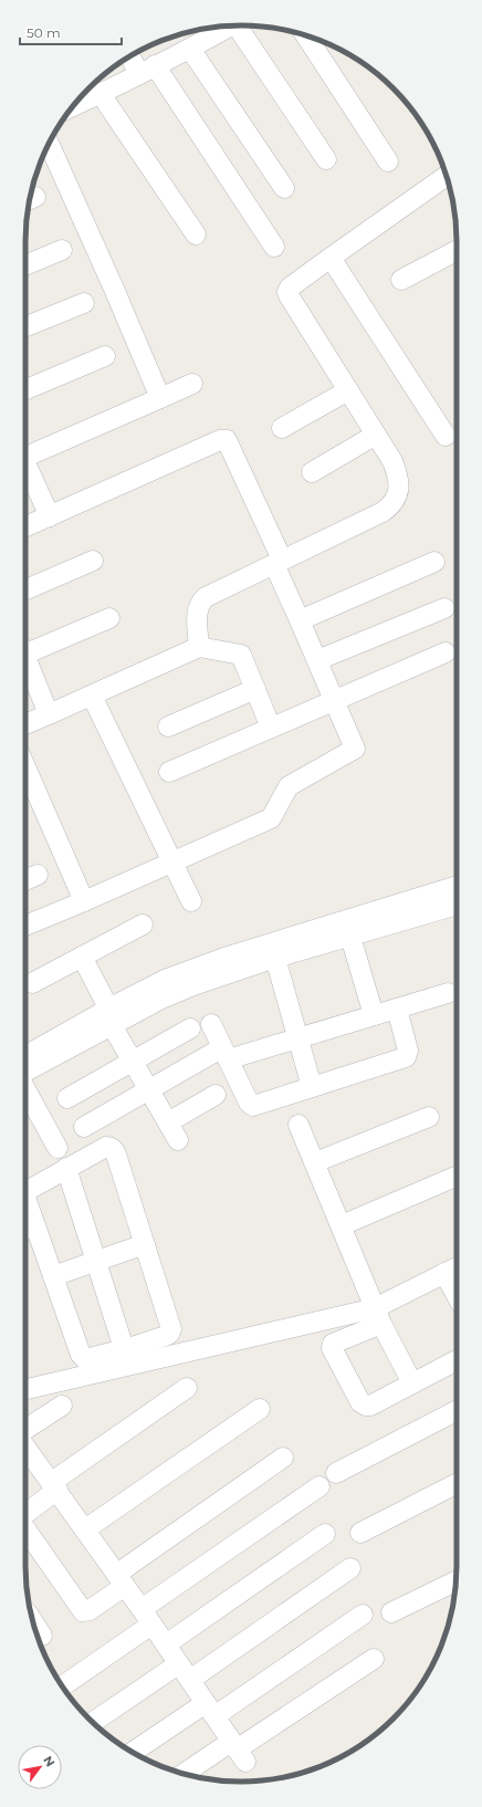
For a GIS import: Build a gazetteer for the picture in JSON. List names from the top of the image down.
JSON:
{
  "scale_bar": "50 m",
  "north": "top right"
}
